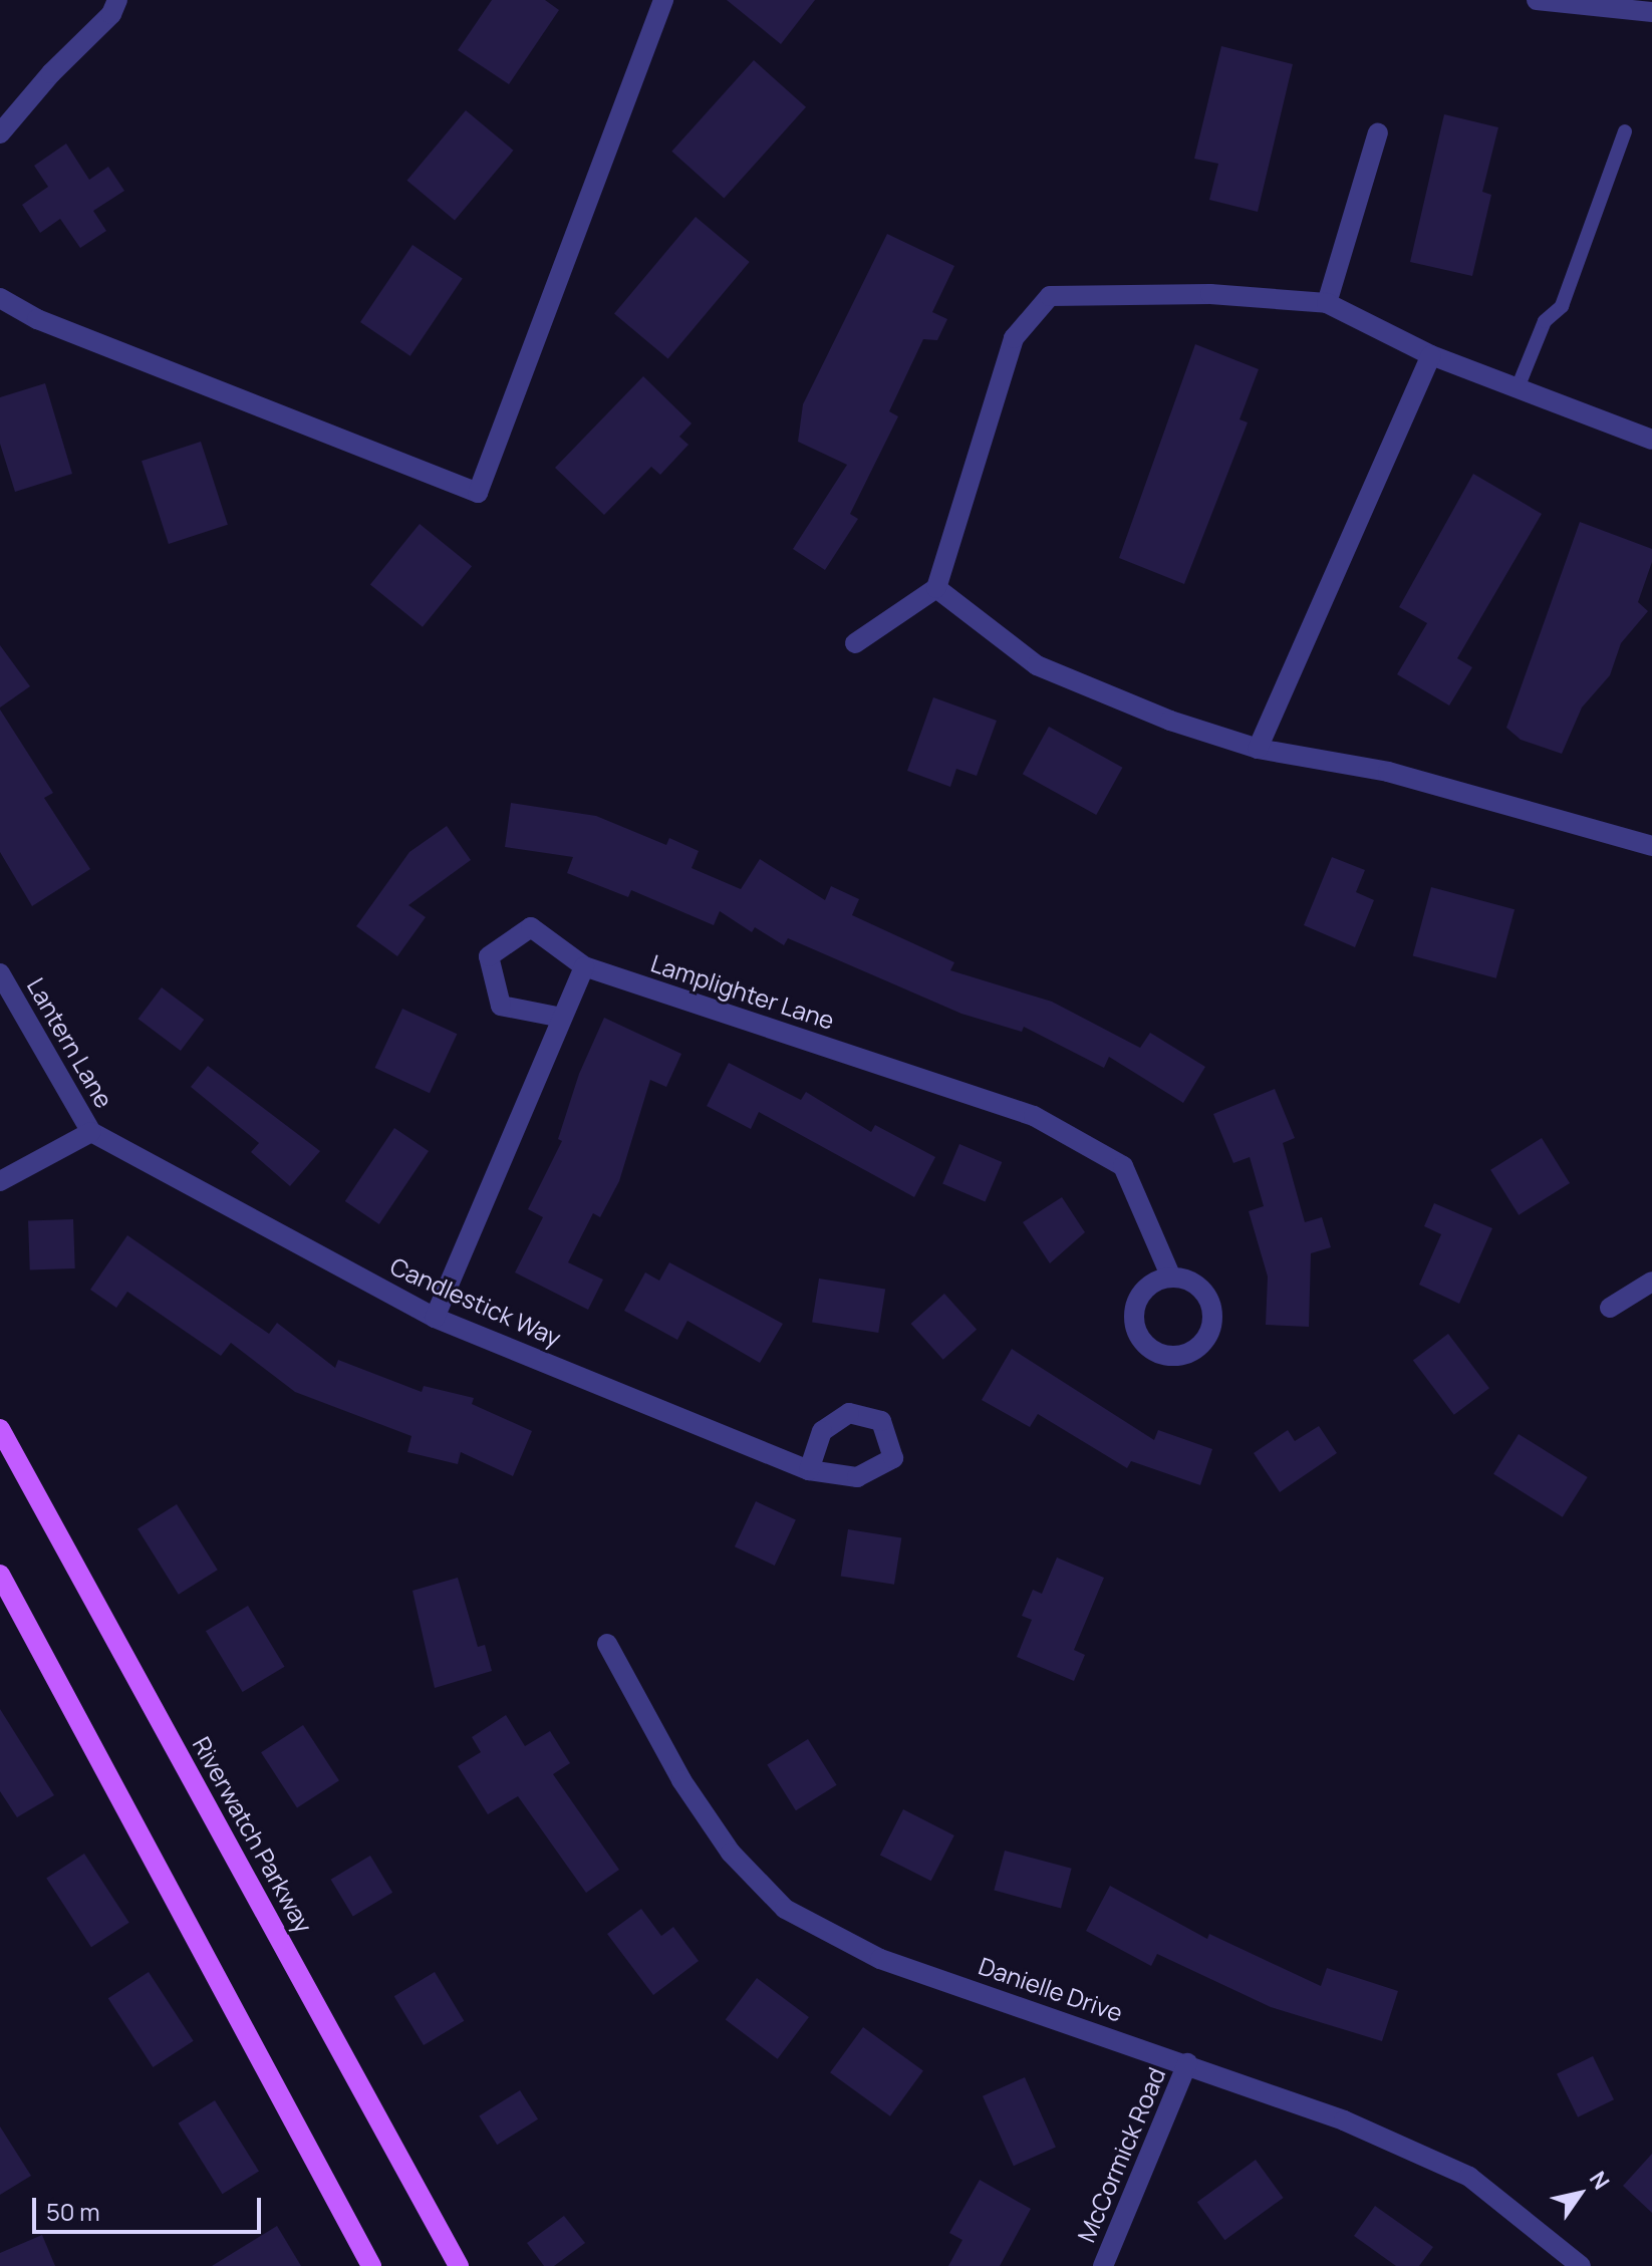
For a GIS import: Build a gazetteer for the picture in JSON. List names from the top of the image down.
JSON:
{
  "streets": {
    "main road": ["Riverwatch Parkway"],
    "street": [
      "Lamplighter Lane",
      "Lantern Lane",
      "Candlestick Way",
      "Danielle Drive",
      "McCormick Road"
    ]
  },
  "crossings": [
    ["Lantern Lane", "Candlestick Way"],
    ["Danielle Drive", "McCormick Road"]
  ],
  "scale_bar": "50 m",
  "north": "top right"
}
